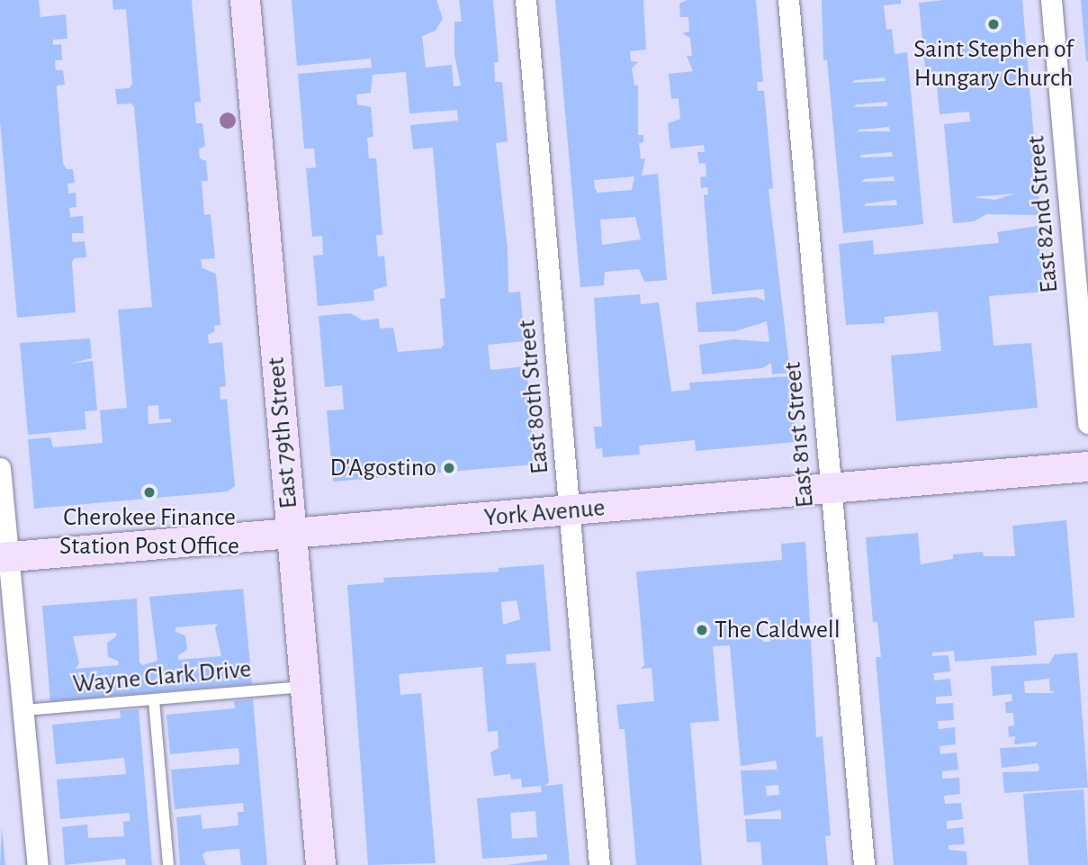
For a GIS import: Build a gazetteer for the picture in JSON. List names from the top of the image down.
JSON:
{
  "streets": {
    "main road": ["East 79th Street", "York Avenue"],
    "street": ["East 82nd Street", "East 80th Street", "East 81st Street"],
    "lane": ["Wayne Clark Drive"]
  },
  "crossings": [
    ["East 80th Street", "York Avenue"],
    ["East 79th Street", "York Avenue"],
    ["East 79th Street", "Wayne Clark Drive"],
    ["East 81st Street", "York Avenue"]
  ],
  "places": [
    "Saint Stephen of Hungary Church",
    "D'Agostino",
    "Cherokee Finance Station Post Office",
    "The Caldwell"
  ]
}
